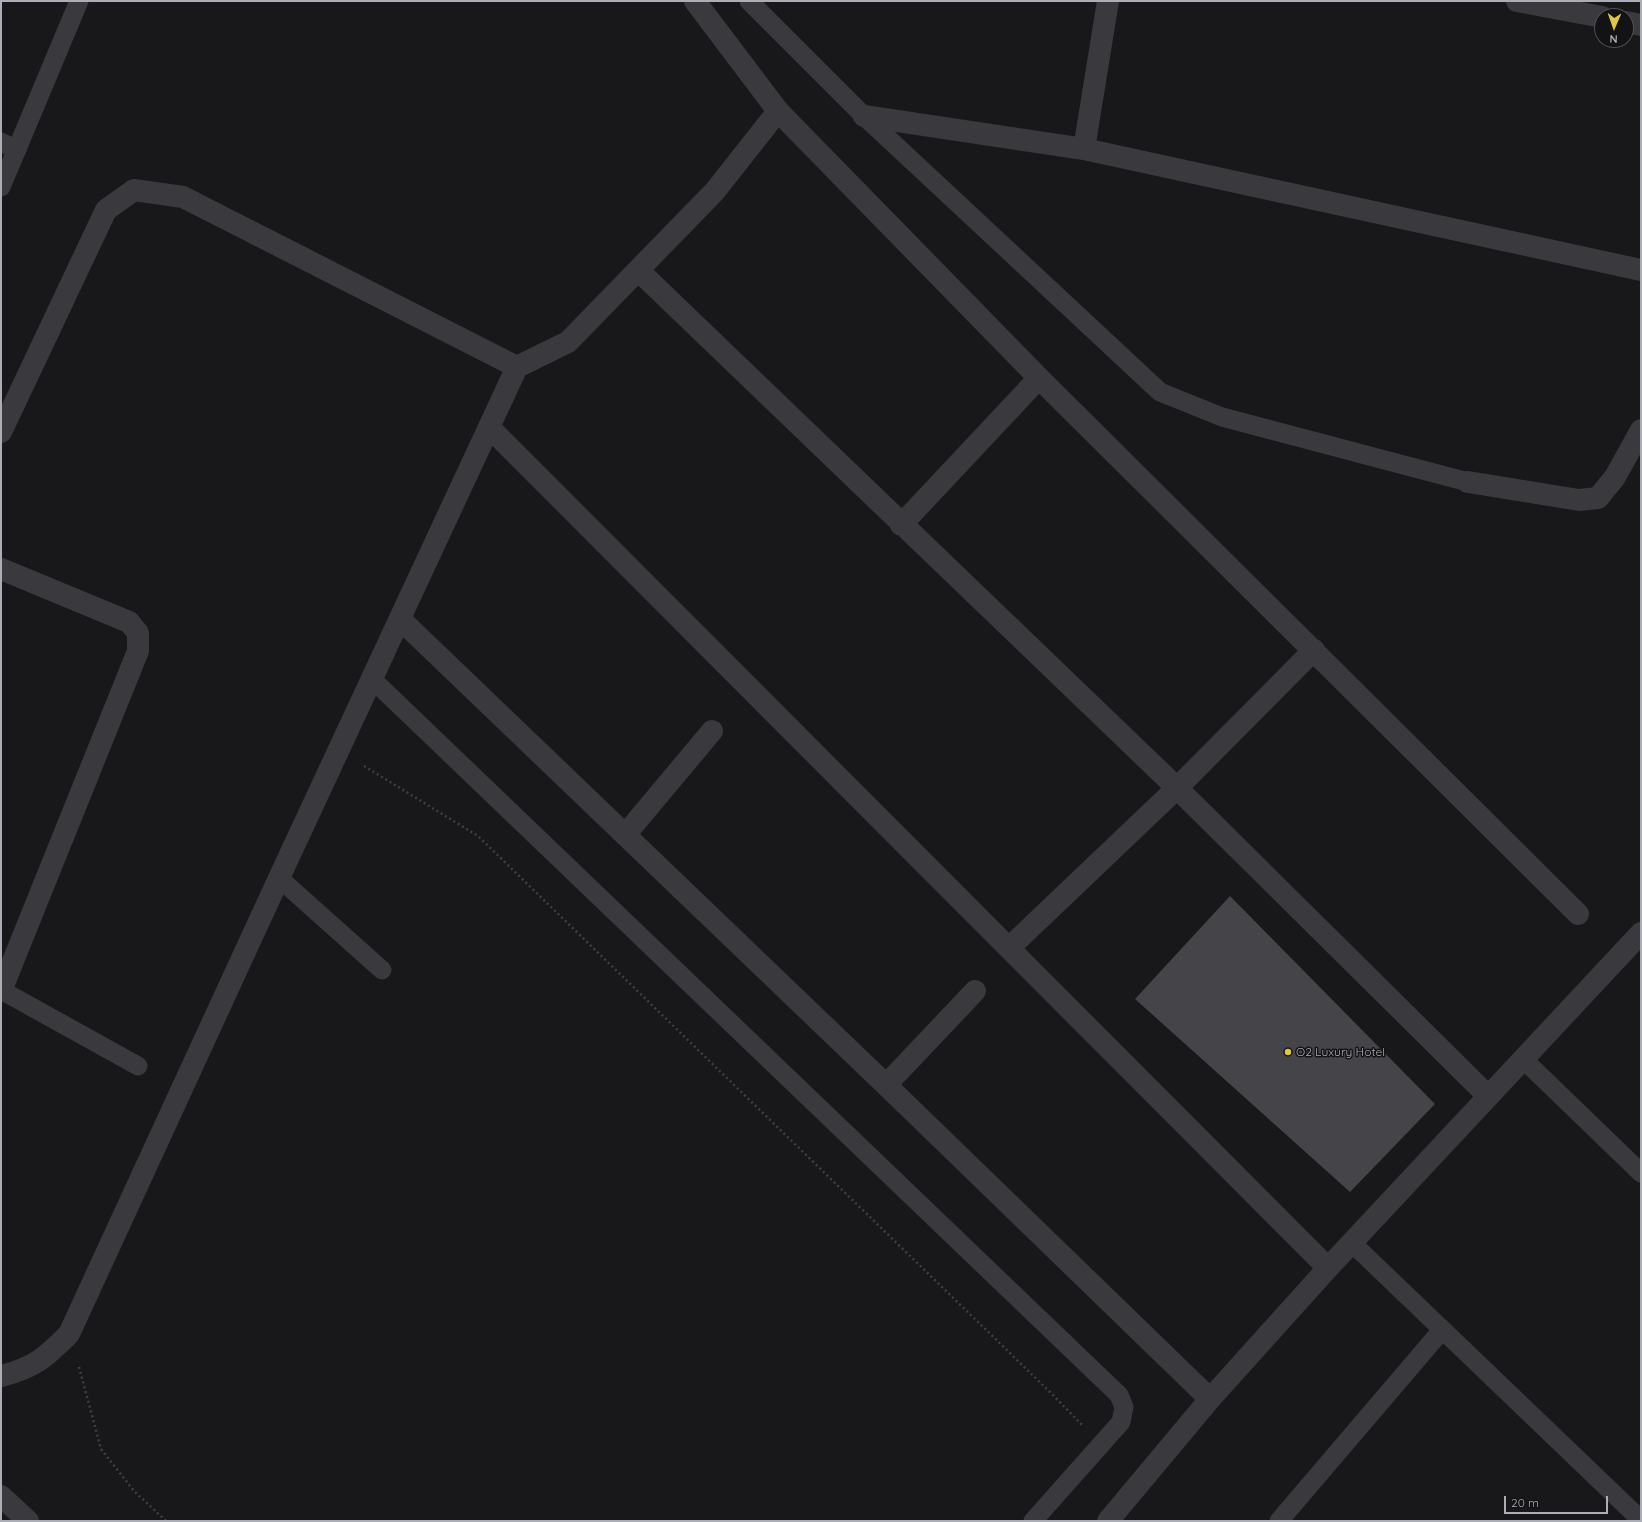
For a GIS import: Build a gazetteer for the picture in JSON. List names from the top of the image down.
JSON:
{
  "places": ["O2 Luxury Hotel"],
  "scale_bar": "20 m",
  "north": "bottom"
}
